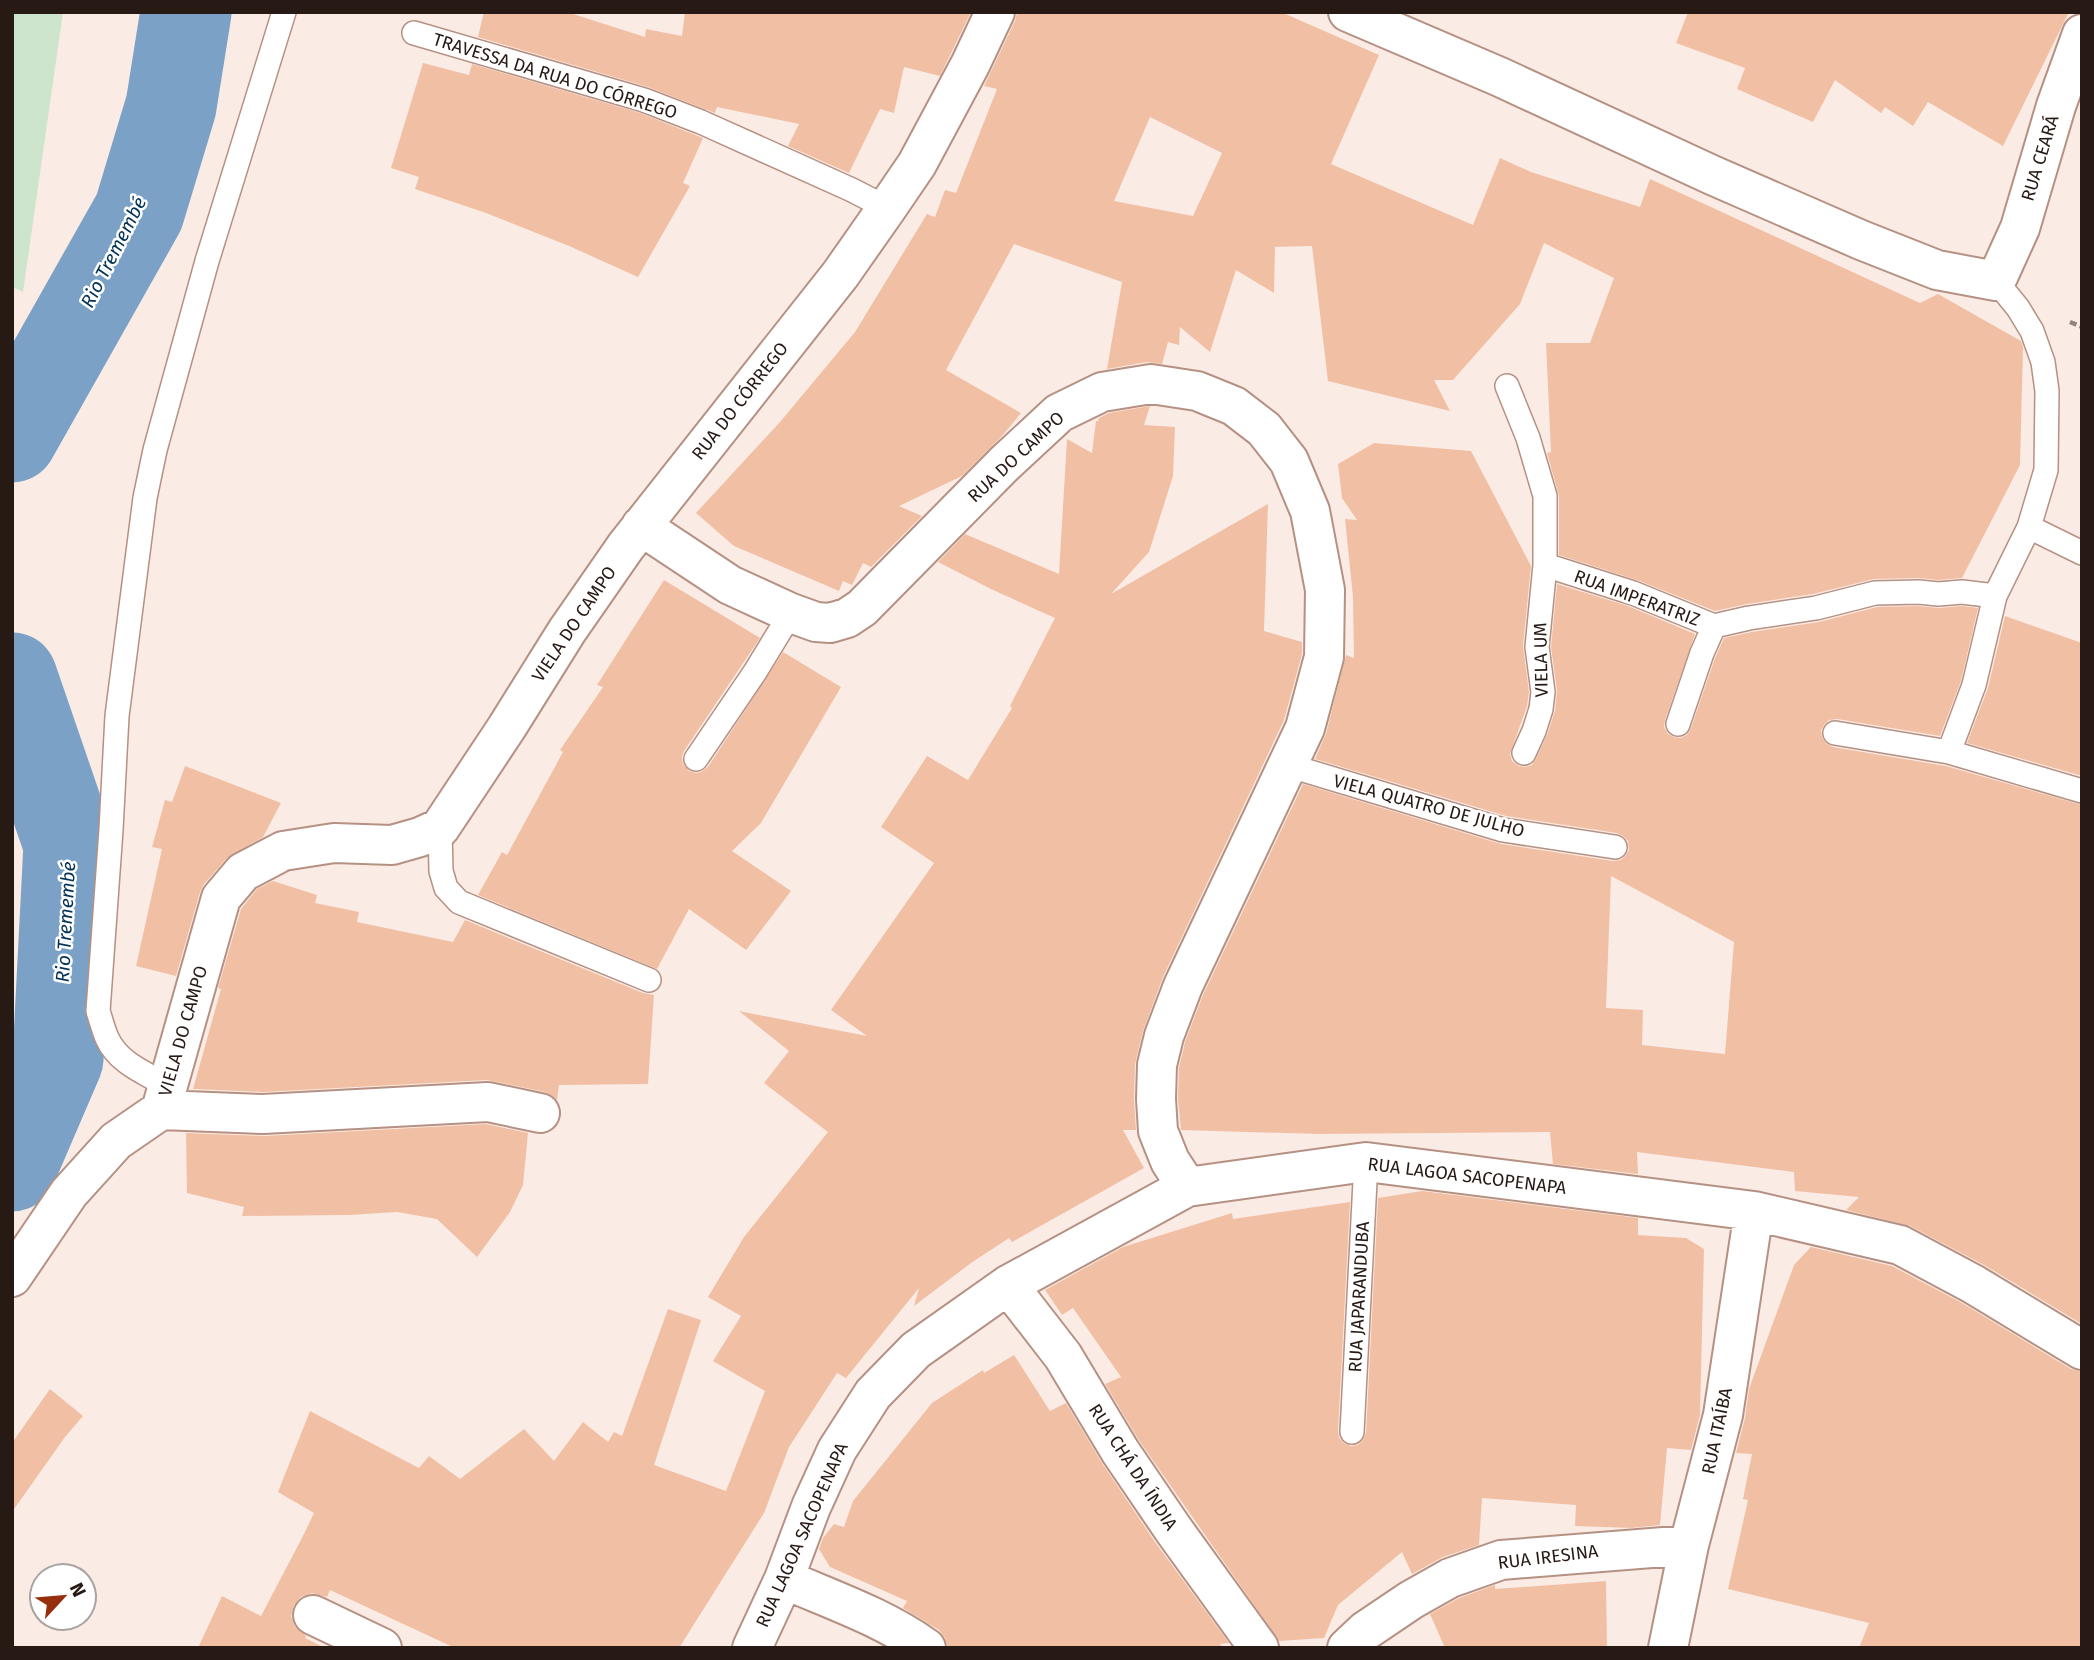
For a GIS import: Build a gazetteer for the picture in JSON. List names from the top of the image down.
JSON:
{
  "streets": {
    "street": [
      "RUA CEARÁ",
      "RUA DO CÓRREGO",
      "RUA DO CAMPO",
      "VIELA DO CAMPO",
      "RUA LAGOA SACOPENAPA",
      "RUA ITAÍBA",
      "RUA CHÁ DA ÍNDIA",
      "RUA IRESINA"
    ],
    "lane": [
      "TRAVESSA DA RUA DO CÓRREGO",
      "RUA IMPERATRIZ",
      "VIELA UM",
      "VIELA QUATRO DE JULHO",
      "RUA JAPARANDUBA"
    ]
  },
  "crossings": [
    ["TRAVESSA DA RUA DO CÓRREGO", "RUA DO CÓRREGO"],
    ["RUA DO CÓRREGO", "RUA DO CAMPO"],
    ["RUA DO CÓRREGO", "VIELA DO CAMPO"],
    ["RUA DO CAMPO", "VIELA DO CAMPO"],
    ["RUA DO CAMPO", "VIELA QUATRO DE JULHO"],
    ["RUA DO CAMPO", "RUA LAGOA SACOPENAPA"],
    ["RUA IMPERATRIZ", "VIELA UM"],
    ["RUA LAGOA SACOPENAPA", "RUA JAPARANDUBA"],
    ["RUA LAGOA SACOPENAPA", "RUA ITAÍBA"],
    ["RUA LAGOA SACOPENAPA", "RUA CHÁ DA ÍNDIA"],
    ["RUA ITAÍBA", "RUA IRESINA"]
  ],
  "water": ["Rio Tremembé"],
  "north": "top right"
}
